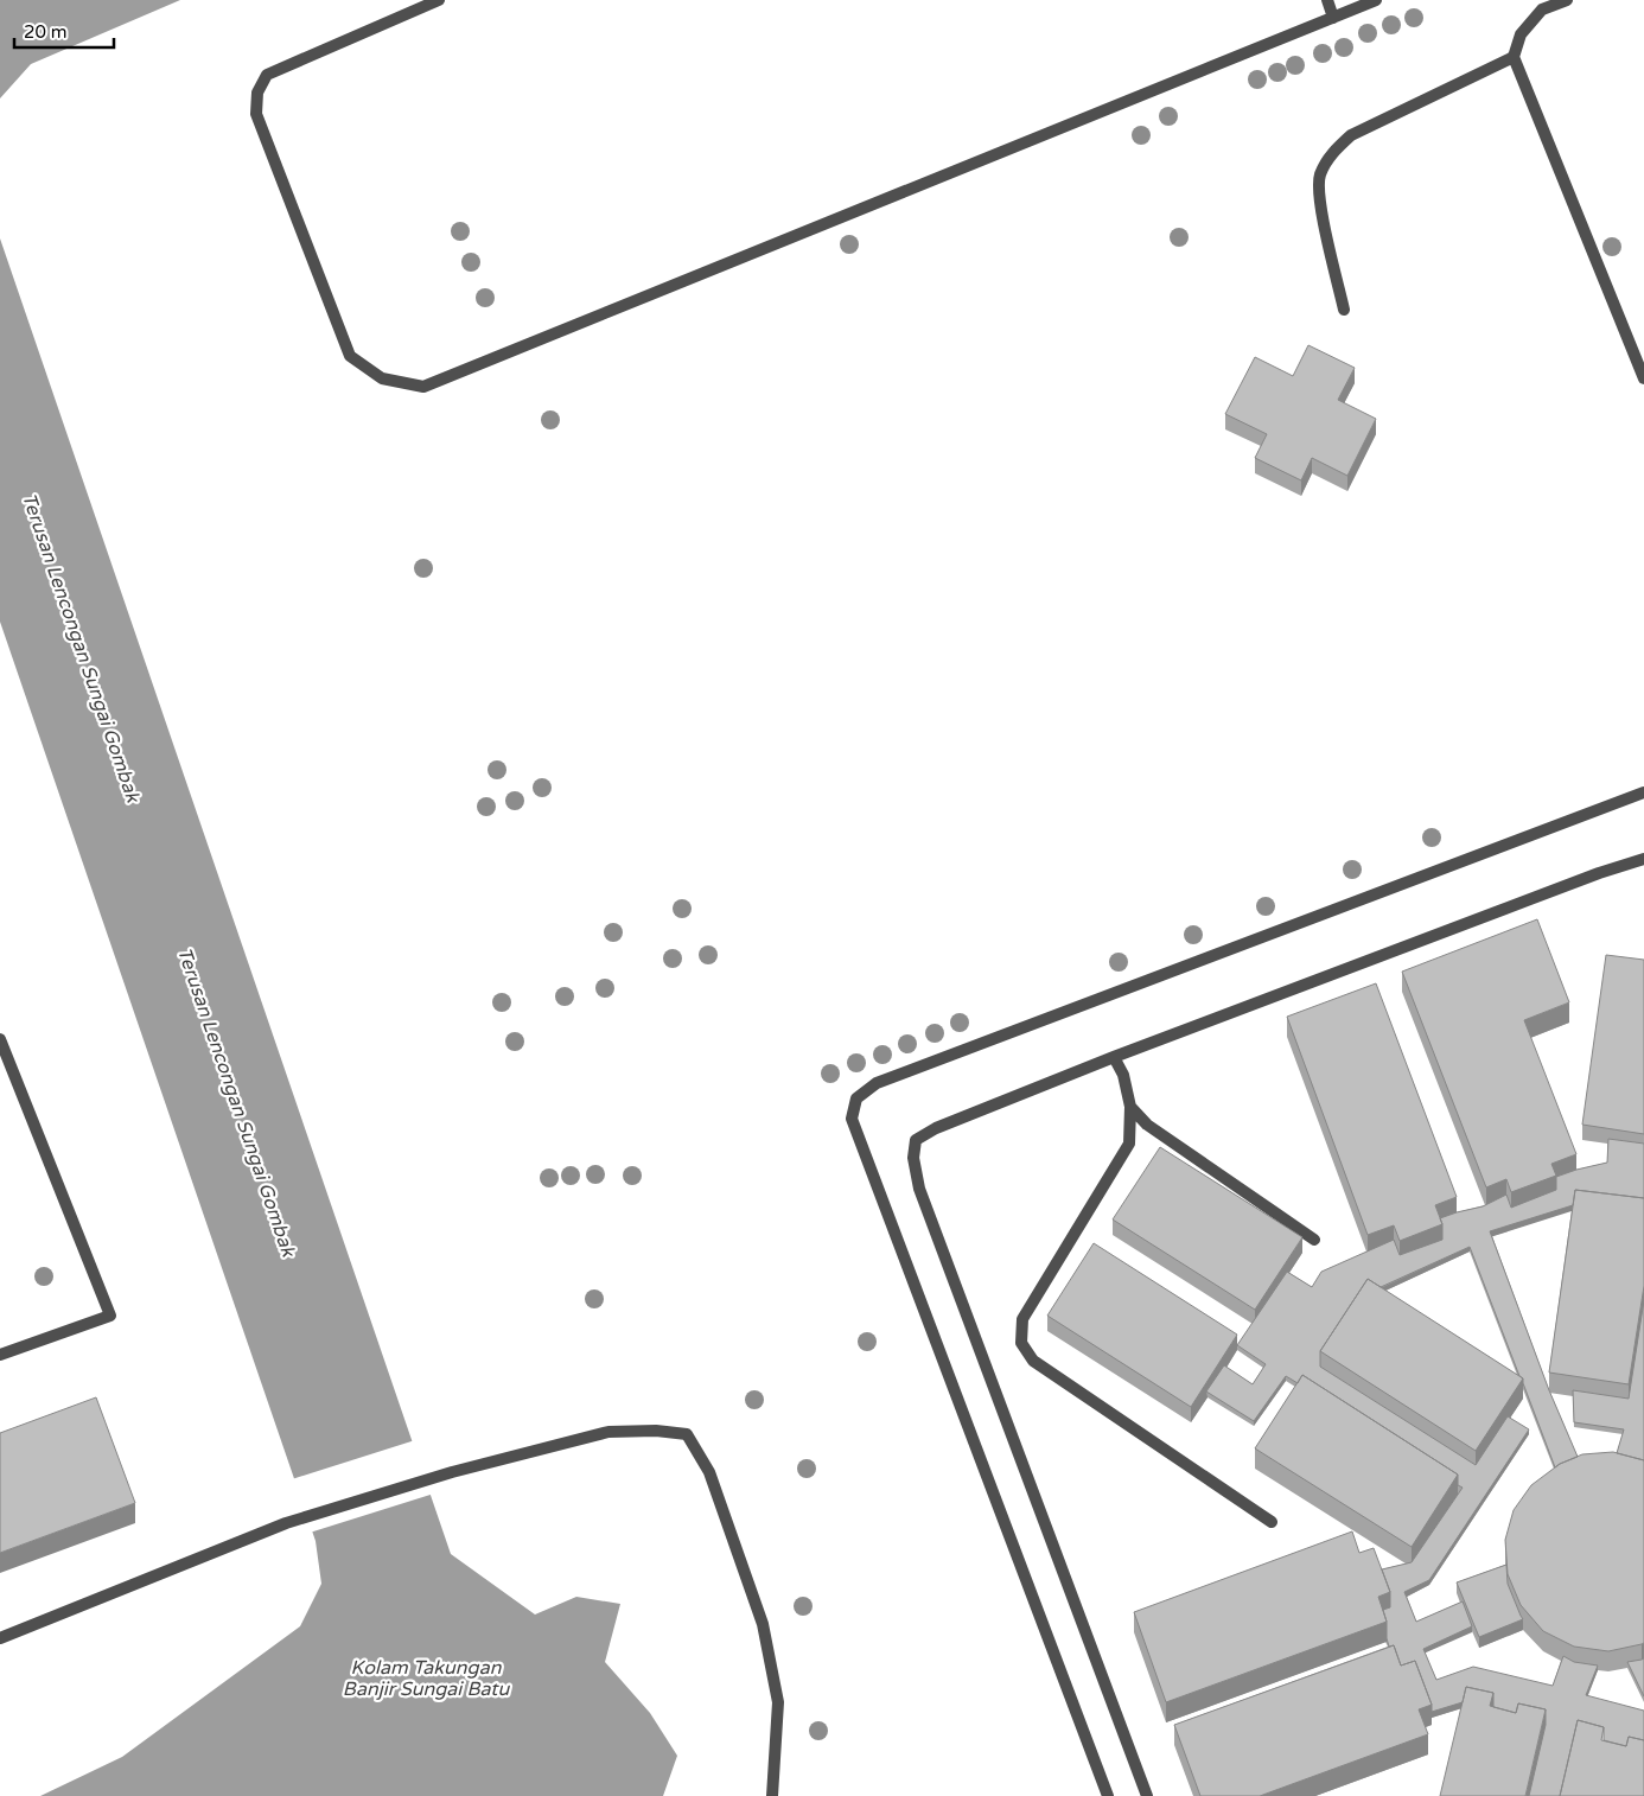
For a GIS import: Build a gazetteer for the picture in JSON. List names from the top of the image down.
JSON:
{
  "water": ["Terusan Lencongan Sungai Gombak", "Kolam Takungan Banjir Sungai Batu"],
  "scale_bar": "20 m"
}
